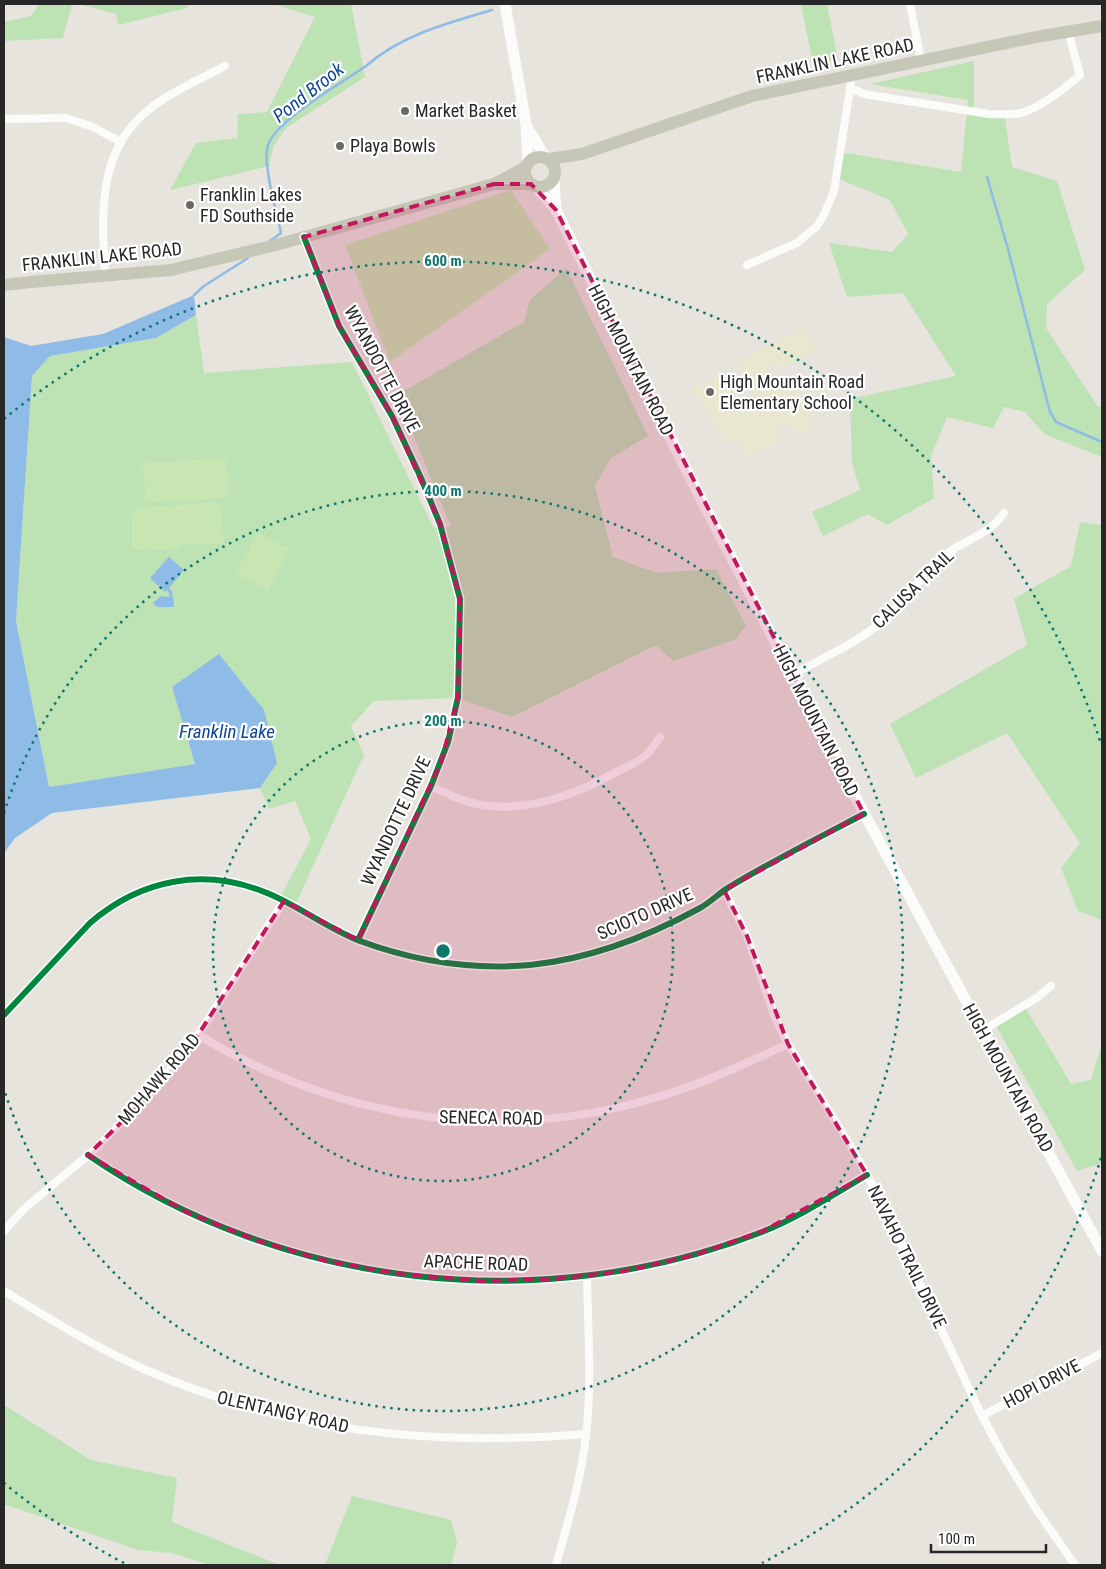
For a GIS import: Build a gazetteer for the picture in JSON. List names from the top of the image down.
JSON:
{
  "streets": {
    "main road": ["FRANKLIN LAKE ROAD", "HIGH MOUNTAIN ROAD"],
    "street": [
      "WYANDOTTE DRIVE",
      "CALUSA TRAIL",
      "SCIOTO DRIVE",
      "MOHAWK ROAD",
      "SENECA ROAD",
      "NAVAHO TRAIL DRIVE",
      "APACHE ROAD",
      "HOPI DRIVE",
      "OLENTANGY ROAD"
    ]
  },
  "crossings": [
    ["FRANKLIN LAKE ROAD", "HIGH MOUNTAIN ROAD"],
    ["FRANKLIN LAKE ROAD", "WYANDOTTE DRIVE"],
    ["HIGH MOUNTAIN ROAD", "CALUSA TRAIL"],
    ["HIGH MOUNTAIN ROAD", "SCIOTO DRIVE"],
    ["WYANDOTTE DRIVE", "SCIOTO DRIVE"],
    ["SCIOTO DRIVE", "MOHAWK ROAD"],
    ["SCIOTO DRIVE", "NAVAHO TRAIL DRIVE"],
    ["MOHAWK ROAD", "SENECA ROAD"],
    ["MOHAWK ROAD", "APACHE ROAD"],
    ["SENECA ROAD", "NAVAHO TRAIL DRIVE"],
    ["NAVAHO TRAIL DRIVE", "APACHE ROAD"],
    ["NAVAHO TRAIL DRIVE", "HOPI DRIVE"]
  ],
  "water": ["Pond Brook", "Franklin Lake"],
  "places": [
    "Market Basket",
    "Playa Bowls",
    "Franklin Lakes FD Southside",
    "High Mountain Road Elementary School"
  ],
  "scale_bar": "100 m",
  "rings": ["600 m", "400 m", "200 m"]
}
